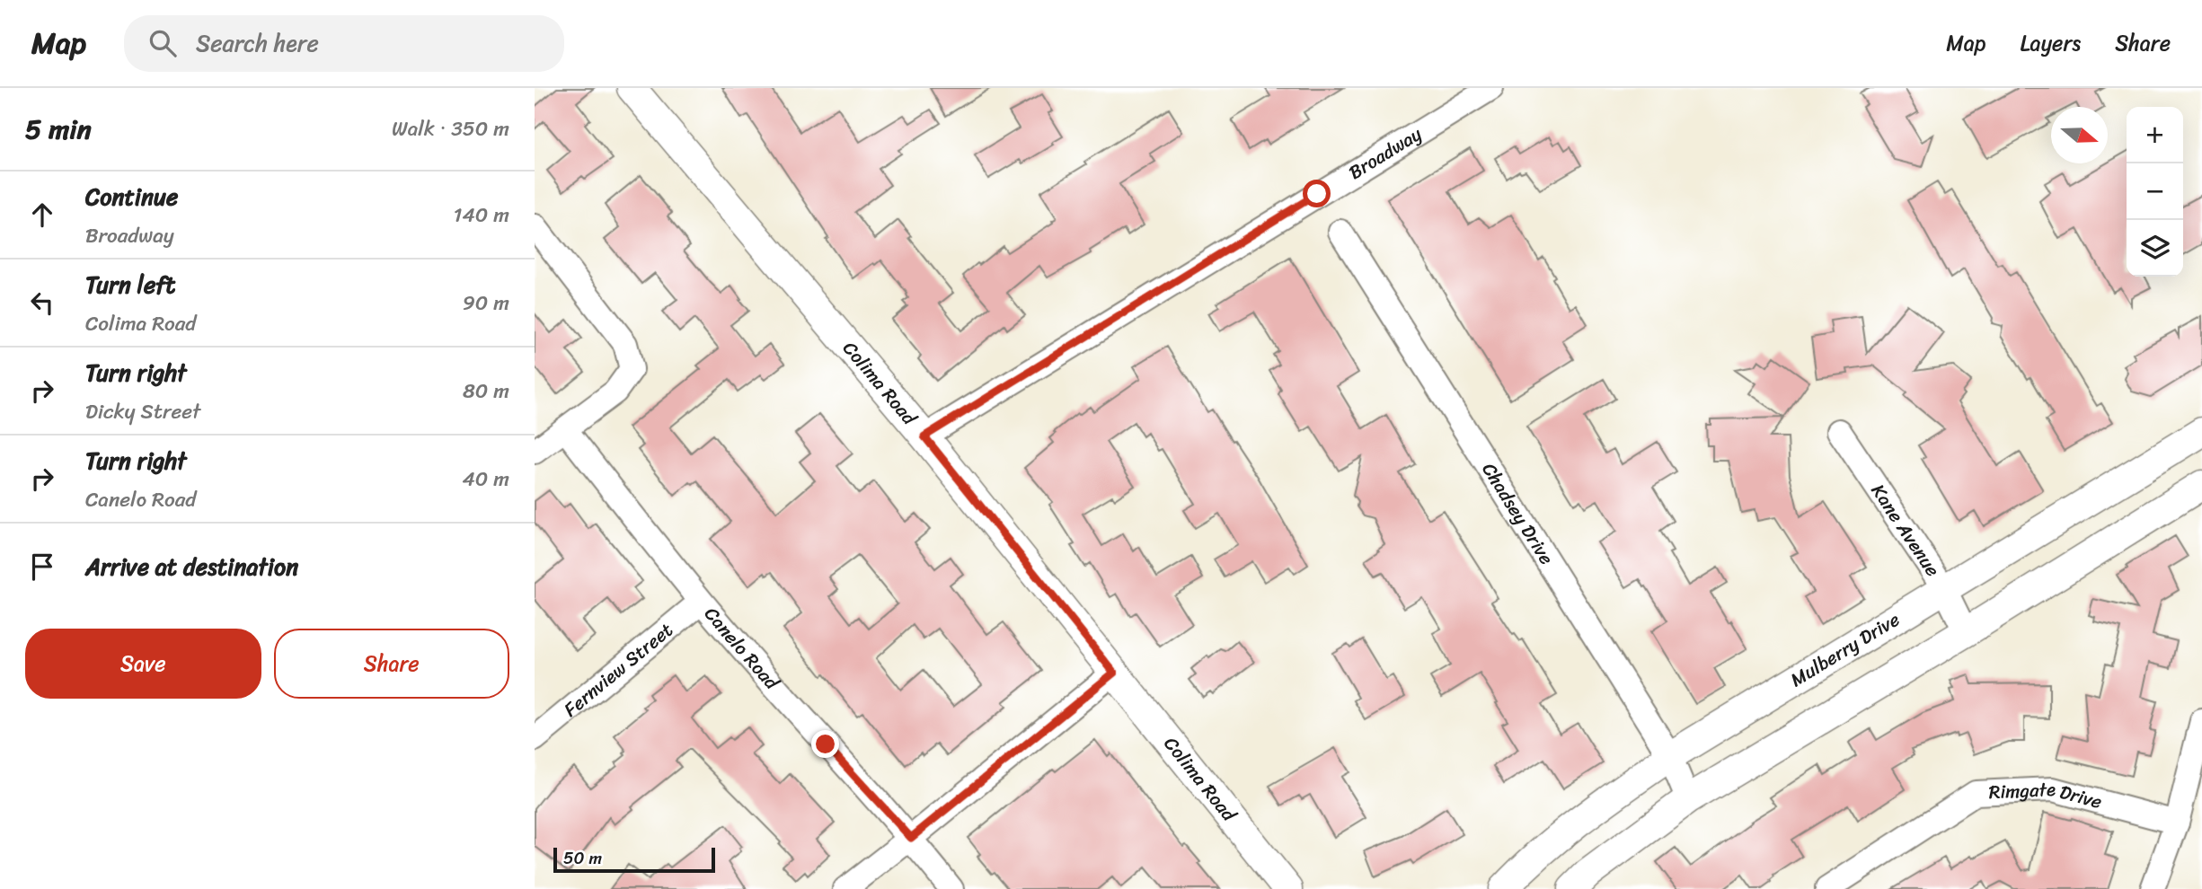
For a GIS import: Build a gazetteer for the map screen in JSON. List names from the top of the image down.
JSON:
{
  "streets": {
    "main road": ["Colima Road", "Mulberry Drive"],
    "street": [
      "Broadway",
      "Chadsey Drive",
      "Kane Avenue",
      "Canelo Road",
      "Fernview Street",
      "Rimgate Drive"
    ]
  },
  "crossings": [
    ["Broadway", "Colima Road"],
    ["Chadsey Drive", "Mulberry Drive"],
    ["Kane Avenue", "Mulberry Drive"],
    ["Canelo Road", "Fernview Street"]
  ],
  "scale_bar": "50 m",
  "north": "right",
  "page": {
    "header": "Map",
    "search": "Search here",
    "nav": ["Map", "Layers", "Share"],
    "heading": ["5 min", "Walk · 350 m"],
    "map_buttons": ["+", "−"],
    "list": [
      ["Continue", "Broadway", "140 m"],
      ["Turn left", "Colima Road", "90 m"],
      ["Turn right", "Dicky Street", "80 m"],
      ["Turn right", "Canelo Road", "40 m"],
      "Arrive at destination"
    ],
    "buttons": ["Save", "Share"],
    "scale": "50 m"
  }
}
